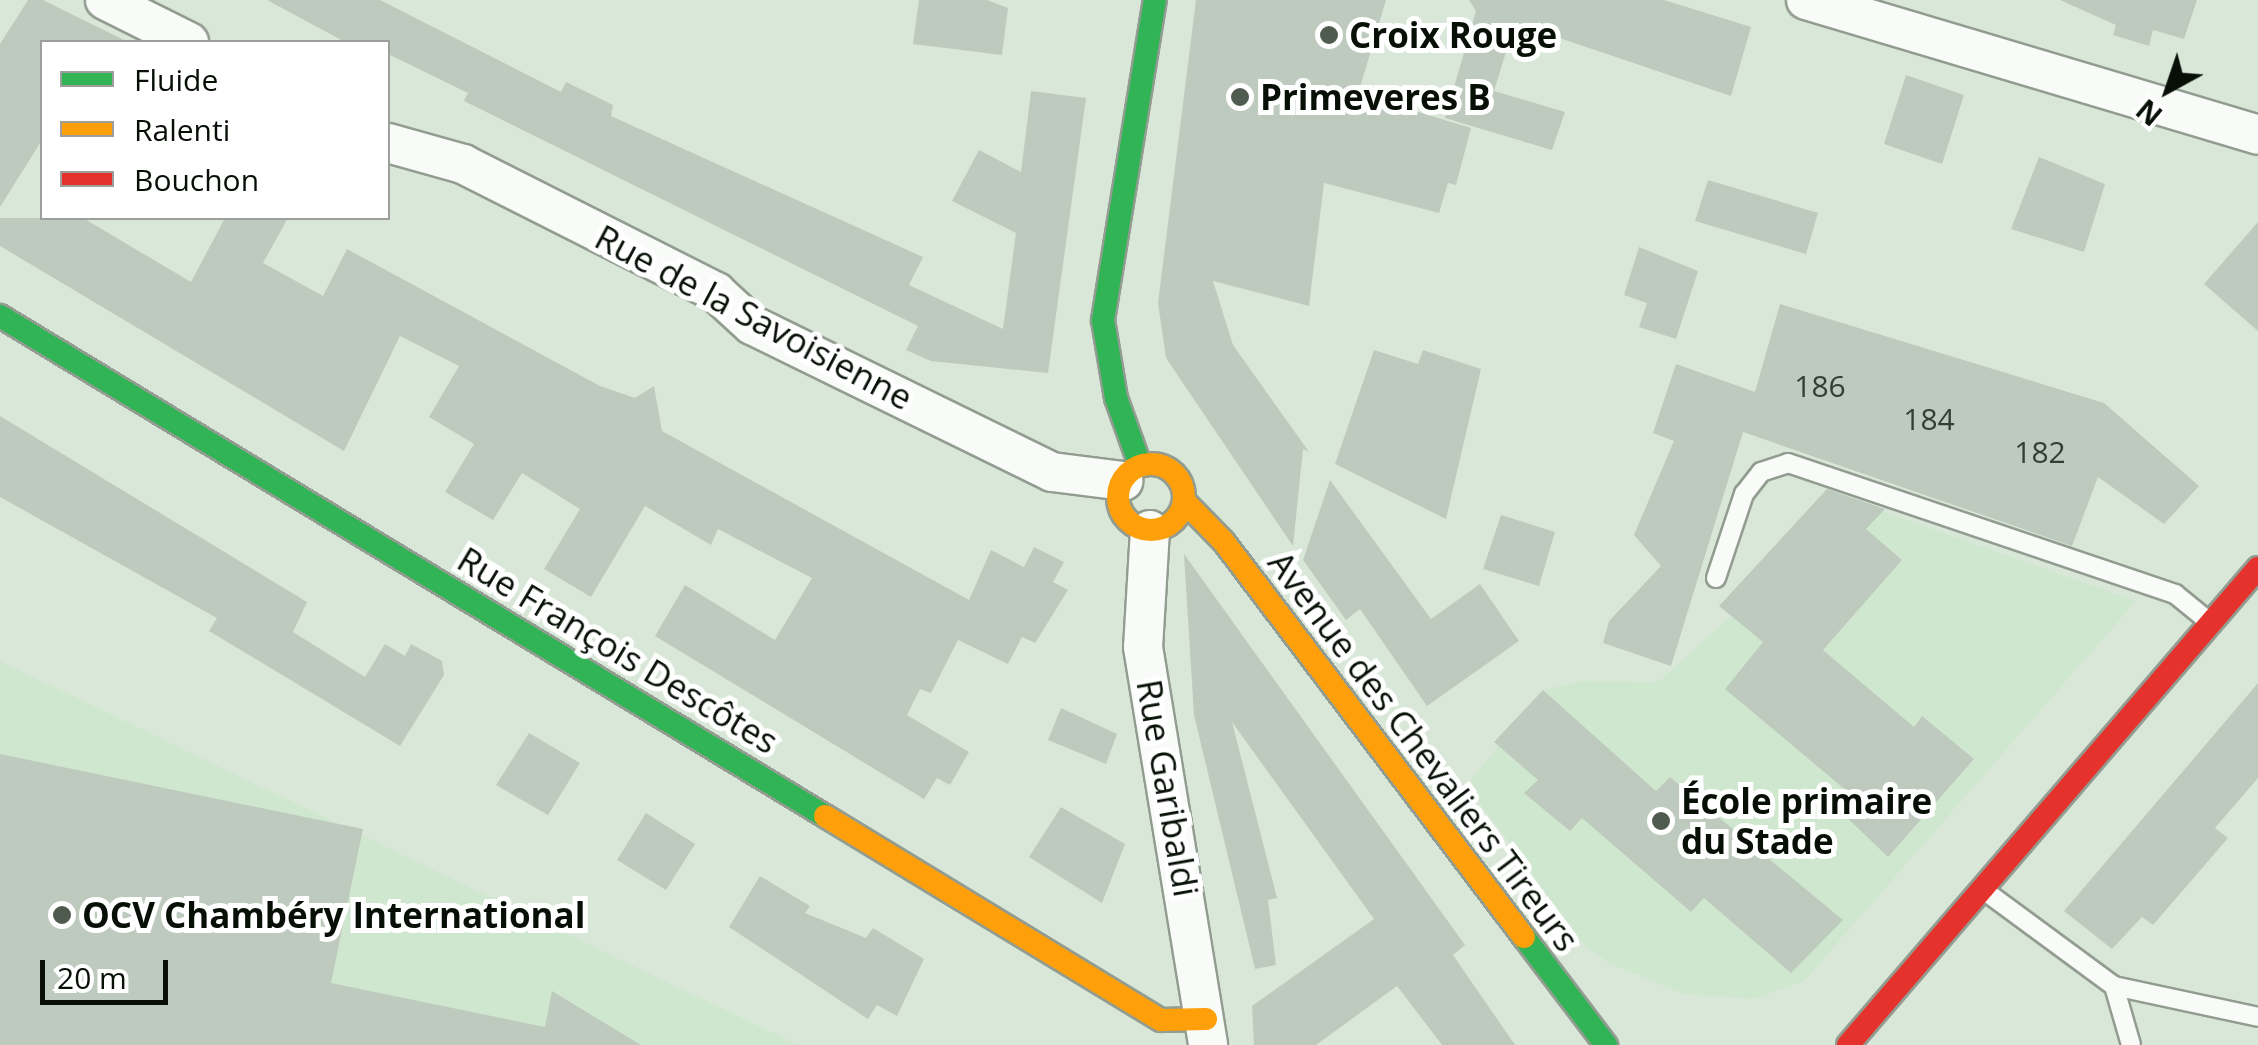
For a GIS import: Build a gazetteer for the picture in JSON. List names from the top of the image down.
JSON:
{
  "streets": {
    "street": [
      "Rue de la Savoisienne",
      "Rue François Descôtes",
      "Avenue des Chevaliers Tireurs",
      "Rue Garibaldi"
    ]
  },
  "crossings": [
    ["Rue de la Savoisienne", "Avenue des Chevaliers Tireurs"],
    ["Rue de la Savoisienne", "Rue Garibaldi"],
    ["Rue François Descôtes", "Rue Garibaldi"],
    ["Avenue des Chevaliers Tireurs", "Rue Garibaldi"]
  ],
  "places": [
    "Croix Rouge",
    "Primeveres B",
    "École primaire du Stade",
    "OCV Chambéry International"
  ],
  "house_numbers": ["186", "184", "182"],
  "legend": ["Fluide", "Ralenti", "Bouchon"],
  "scale_bar": "20 m",
  "north": "bottom left"
}
